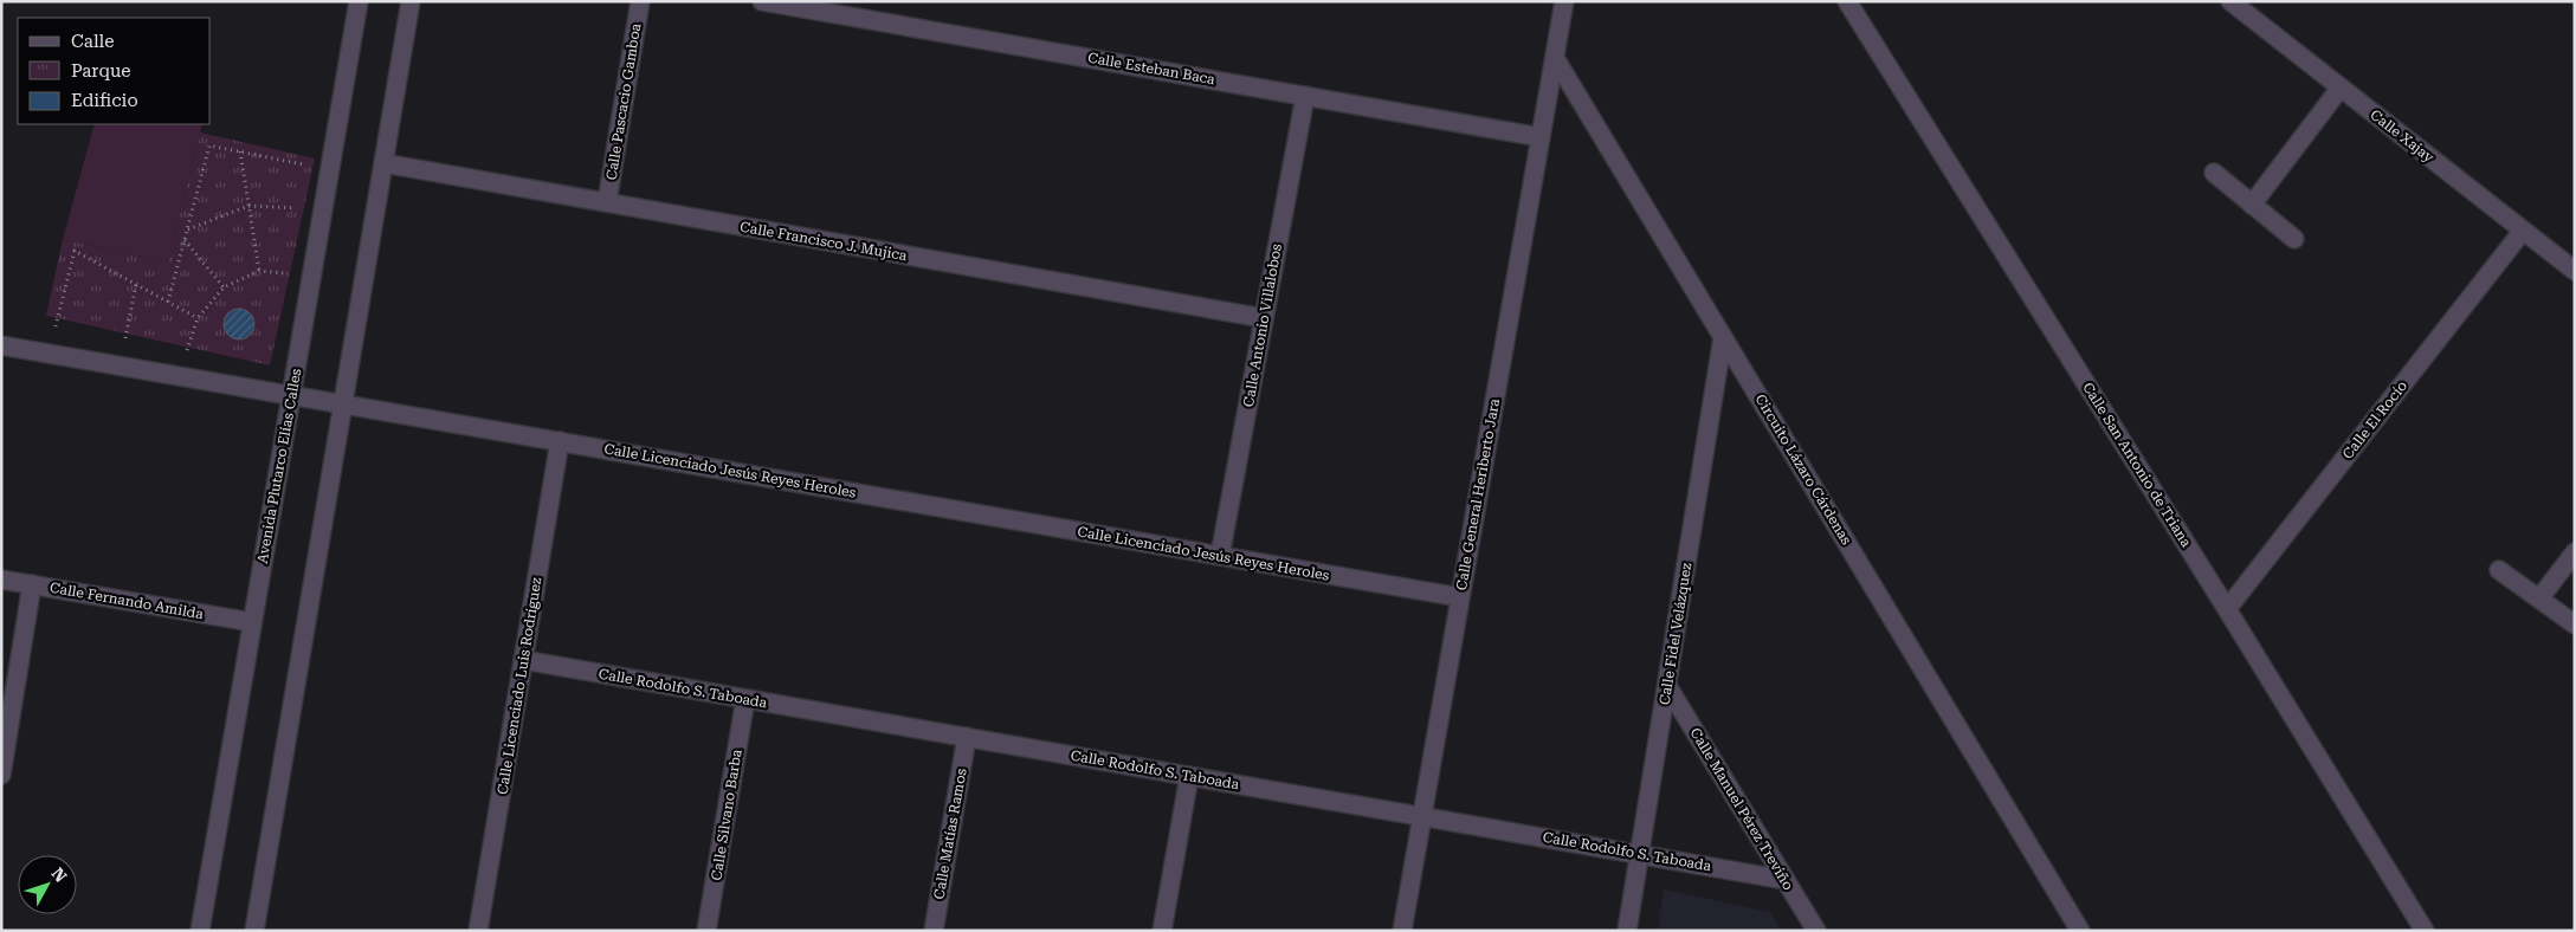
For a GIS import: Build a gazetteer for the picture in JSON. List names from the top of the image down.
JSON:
{
  "streets": {
    "street": [
      "Calle Esteban Baca",
      "Calle Pascacio Gamboa",
      "Calle Xajay",
      "Calle Francisco J. Mujica",
      "Calle Antonio Villalobos",
      "Calle El Rocío",
      "Calle San Antonio de Triana",
      "Avenida Plutarco Elías Calles",
      "Circuito Lázaro Cárdenas",
      "Calle Licenciado Jesús Reyes Heroles",
      "Calle General Heriberto Jara",
      "Calle Fernando Amilda",
      "Calle Fidel Velázquez",
      "Calle Licenciado Luis Rodríguez",
      "Calle Rodolfo S. Taboada",
      "Calle Manuel Pérez Treviño",
      "Calle Silvano Barba",
      "Calle Matías Ramos"
    ]
  },
  "crossings": [
    ["Calle Esteban Baca", "Calle Antonio Villalobos"],
    ["Calle Esteban Baca", "Calle General Heriberto Jara"],
    ["Calle Pascacio Gamboa", "Calle Francisco J. Mujica"],
    ["Calle Xajay", "Calle El Rocío"],
    ["Calle Francisco J. Mujica", "Calle Antonio Villalobos"],
    ["Calle Antonio Villalobos", "Calle Licenciado Jesús Reyes Heroles"],
    ["Calle El Rocío", "Calle San Antonio de Triana"],
    ["Avenida Plutarco Elías Calles", "Calle Licenciado Jesús Reyes Heroles"],
    ["Avenida Plutarco Elías Calles", "Calle Fernando Amilda"],
    ["Circuito Lázaro Cárdenas", "Calle General Heriberto Jara"],
    ["Circuito Lázaro Cárdenas", "Calle Fidel Velázquez"],
    ["Calle Licenciado Jesús Reyes Heroles", "Calle General Heriberto Jara"],
    ["Calle Licenciado Jesús Reyes Heroles", "Calle Licenciado Luis Rodríguez"],
    ["Calle General Heriberto Jara", "Calle Rodolfo S. Taboada"],
    ["Calle Fidel Velázquez", "Calle Rodolfo S. Taboada"],
    ["Calle Fidel Velázquez", "Calle Manuel Pérez Treviño"],
    ["Calle Licenciado Luis Rodríguez", "Calle Rodolfo S. Taboada"],
    ["Calle Rodolfo S. Taboada", "Calle Manuel Pérez Treviño"],
    ["Calle Rodolfo S. Taboada", "Calle Silvano Barba"],
    ["Calle Rodolfo S. Taboada", "Calle Matías Ramos"]
  ],
  "legend": ["Calle", "Parque", "Edificio"],
  "north": "top right"
}
